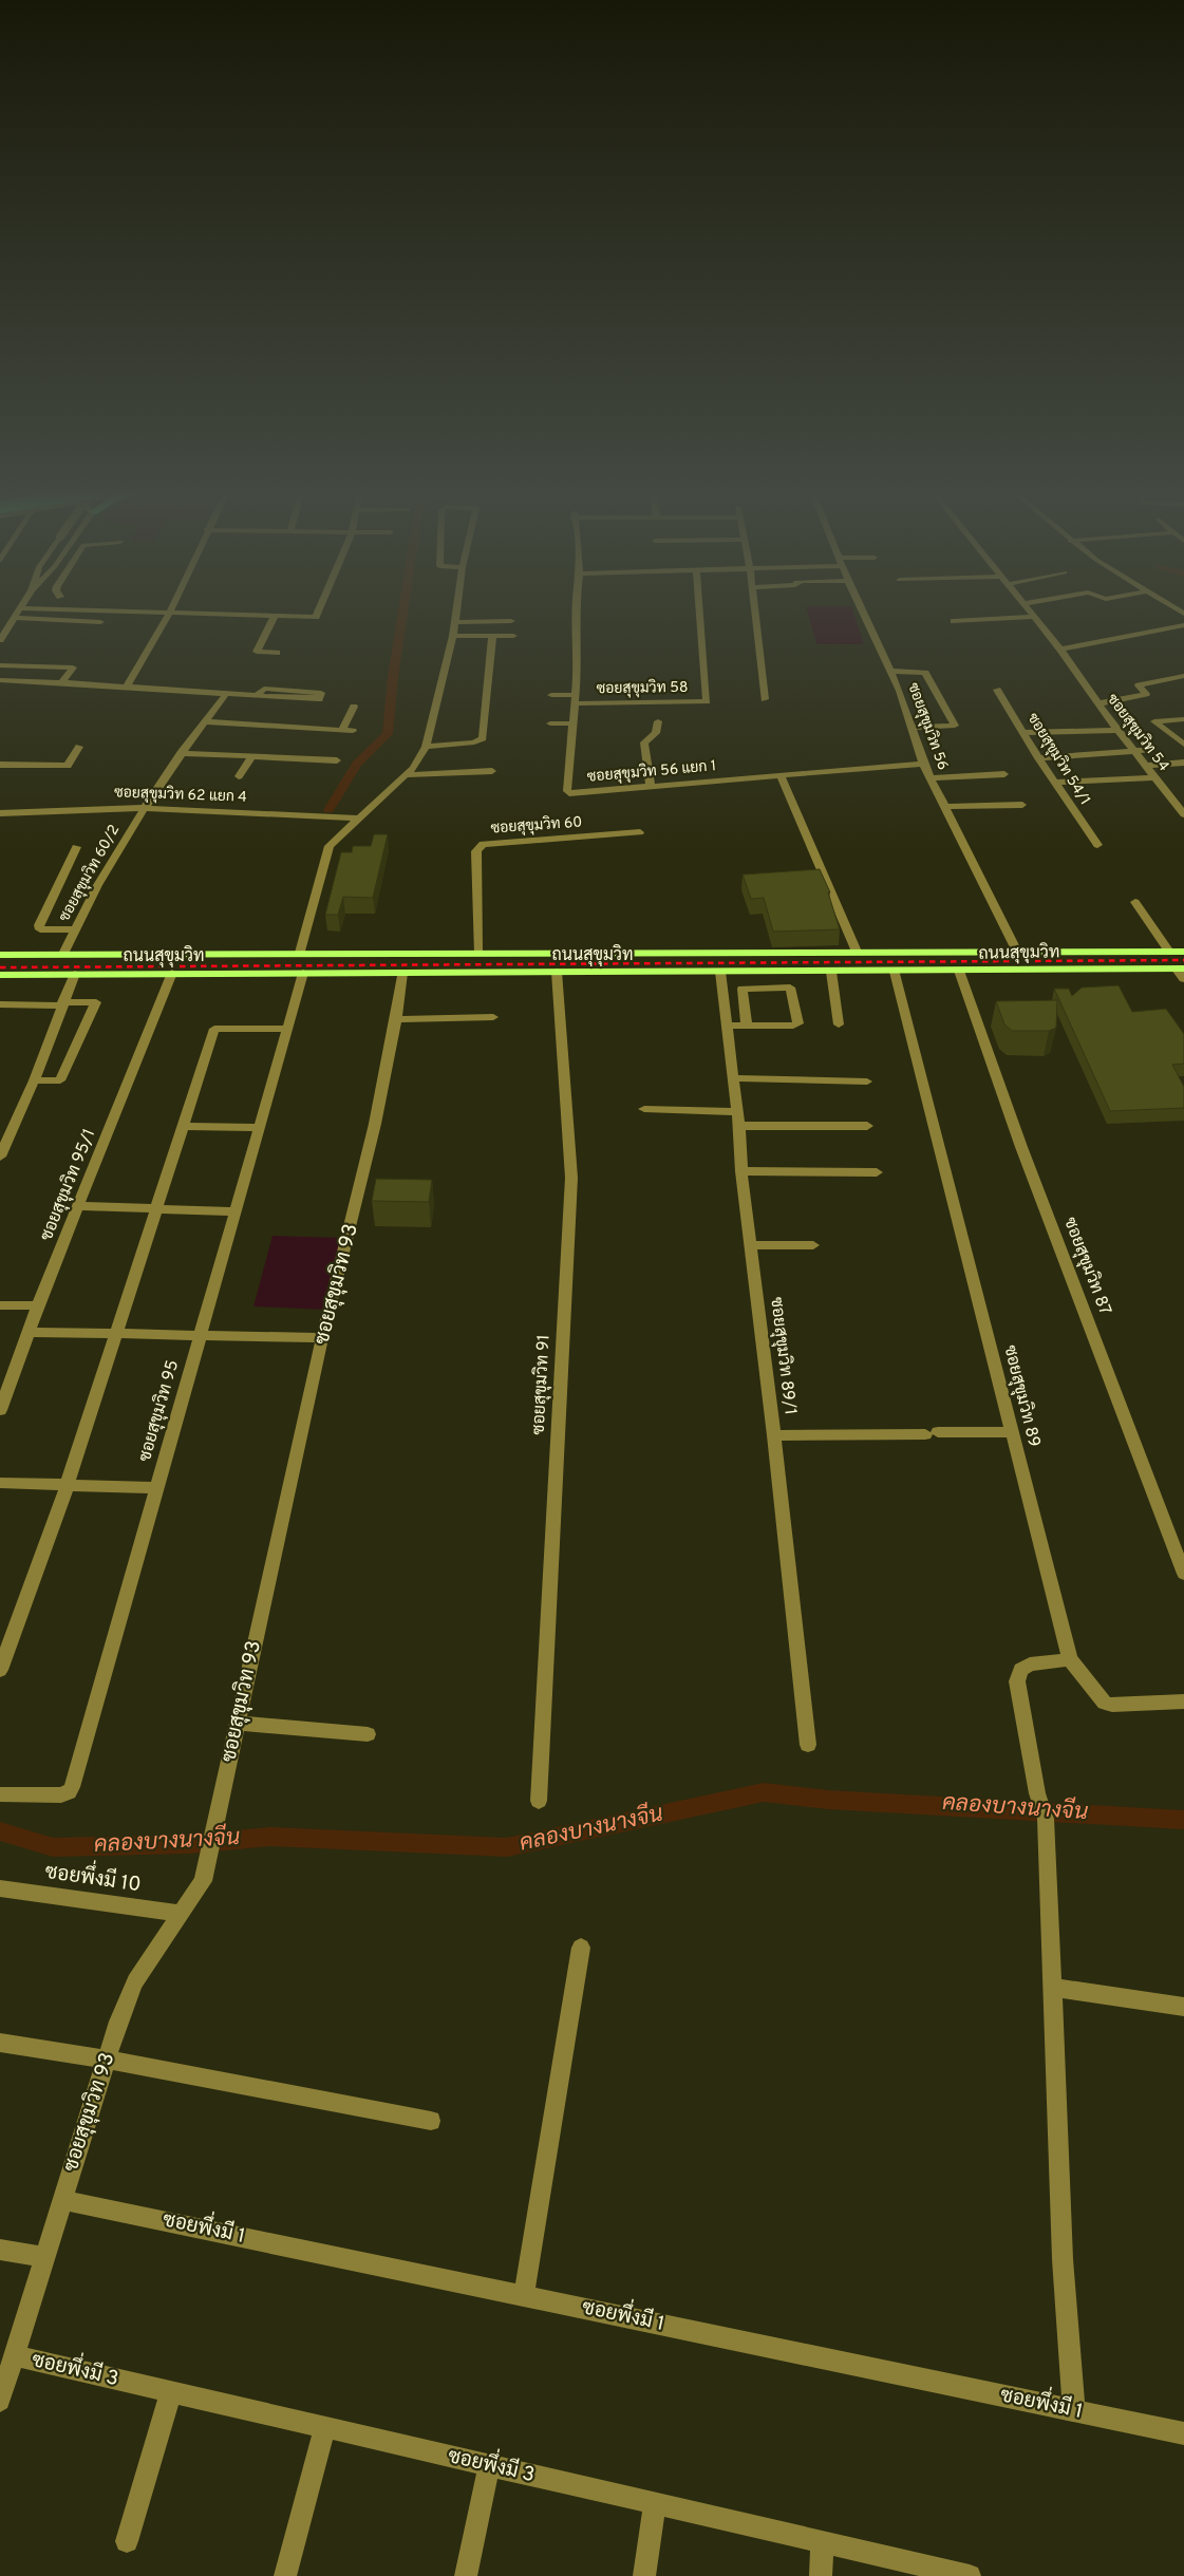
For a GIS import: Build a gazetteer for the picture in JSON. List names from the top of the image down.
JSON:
{
  "streets": {
    "main road": ["ถนนสุขุมวิท"],
    "street": [
      "ซอยสุขุมวิท 58",
      "ซอยสุขุมวิท 56",
      "ซอยสุขุมวิท 54",
      "ซอยสุขุมวิท 54/1",
      "ซอยสุขุมวิท 56 แยก 1",
      "ซอยสุขุมวิท 62 แยก 4",
      "ซอยสุขุมวิท 60",
      "ซอยสุขุมวิท 60/2",
      "ซอยสุขุมวิท 95/1",
      "ซอยสุขุมวิท 87",
      "ซอยสุขุมวิท 93",
      "ซอยสุขุมวิท 89/1",
      "ซอยสุขุมวิท 91",
      "ซอยสุขุมวิท 89",
      "ซอยสุขุมวิท 95",
      "ซอยพึ่งมี 10",
      "ซอยพึ่งมี 1",
      "ซอยพึ่งมี 3"
    ]
  },
  "crossings": [
    ["ซอยสุขุมวิท 58", "ซอยสุขุมวิท 56 แยก 1"],
    ["ซอยสุขุมวิท 56", "ซอยสุขุมวิท 56 แยก 1"],
    ["ซอยสุขุมวิท 56", "ถนนสุขุมวิท"],
    ["ซอยสุขุมวิท 62 แยก 4", "ซอยสุขุมวิท 60/2"],
    ["ซอยสุขุมวิท 60", "ถนนสุขุมวิท"],
    ["ซอยสุขุมวิท 60/2", "ถนนสุขุมวิท"],
    ["ถนนสุขุมวิท", "ซอยสุขุมวิท 95/1"],
    ["ถนนสุขุมวิท", "ซอยสุขุมวิท 87"],
    ["ถนนสุขุมวิท", "ซอยสุขุมวิท 93"],
    ["ถนนสุขุมวิท", "ซอยสุขุมวิท 89/1"],
    ["ถนนสุขุมวิท", "ซอยสุขุมวิท 91"],
    ["ถนนสุขุมวิท", "ซอยสุขุมวิท 89"],
    ["ถนนสุขุมวิท", "ซอยสุขุมวิท 95"],
    ["ซอยสุขุมวิท 93", "ซอยพึ่งมี 10"],
    ["ซอยสุขุมวิท 93", "ซอยพึ่งมี 1"],
    ["ซอยสุขุมวิท 93", "ซอยพึ่งมี 3"]
  ],
  "water": ["คลองบางนางจีน"]
}
